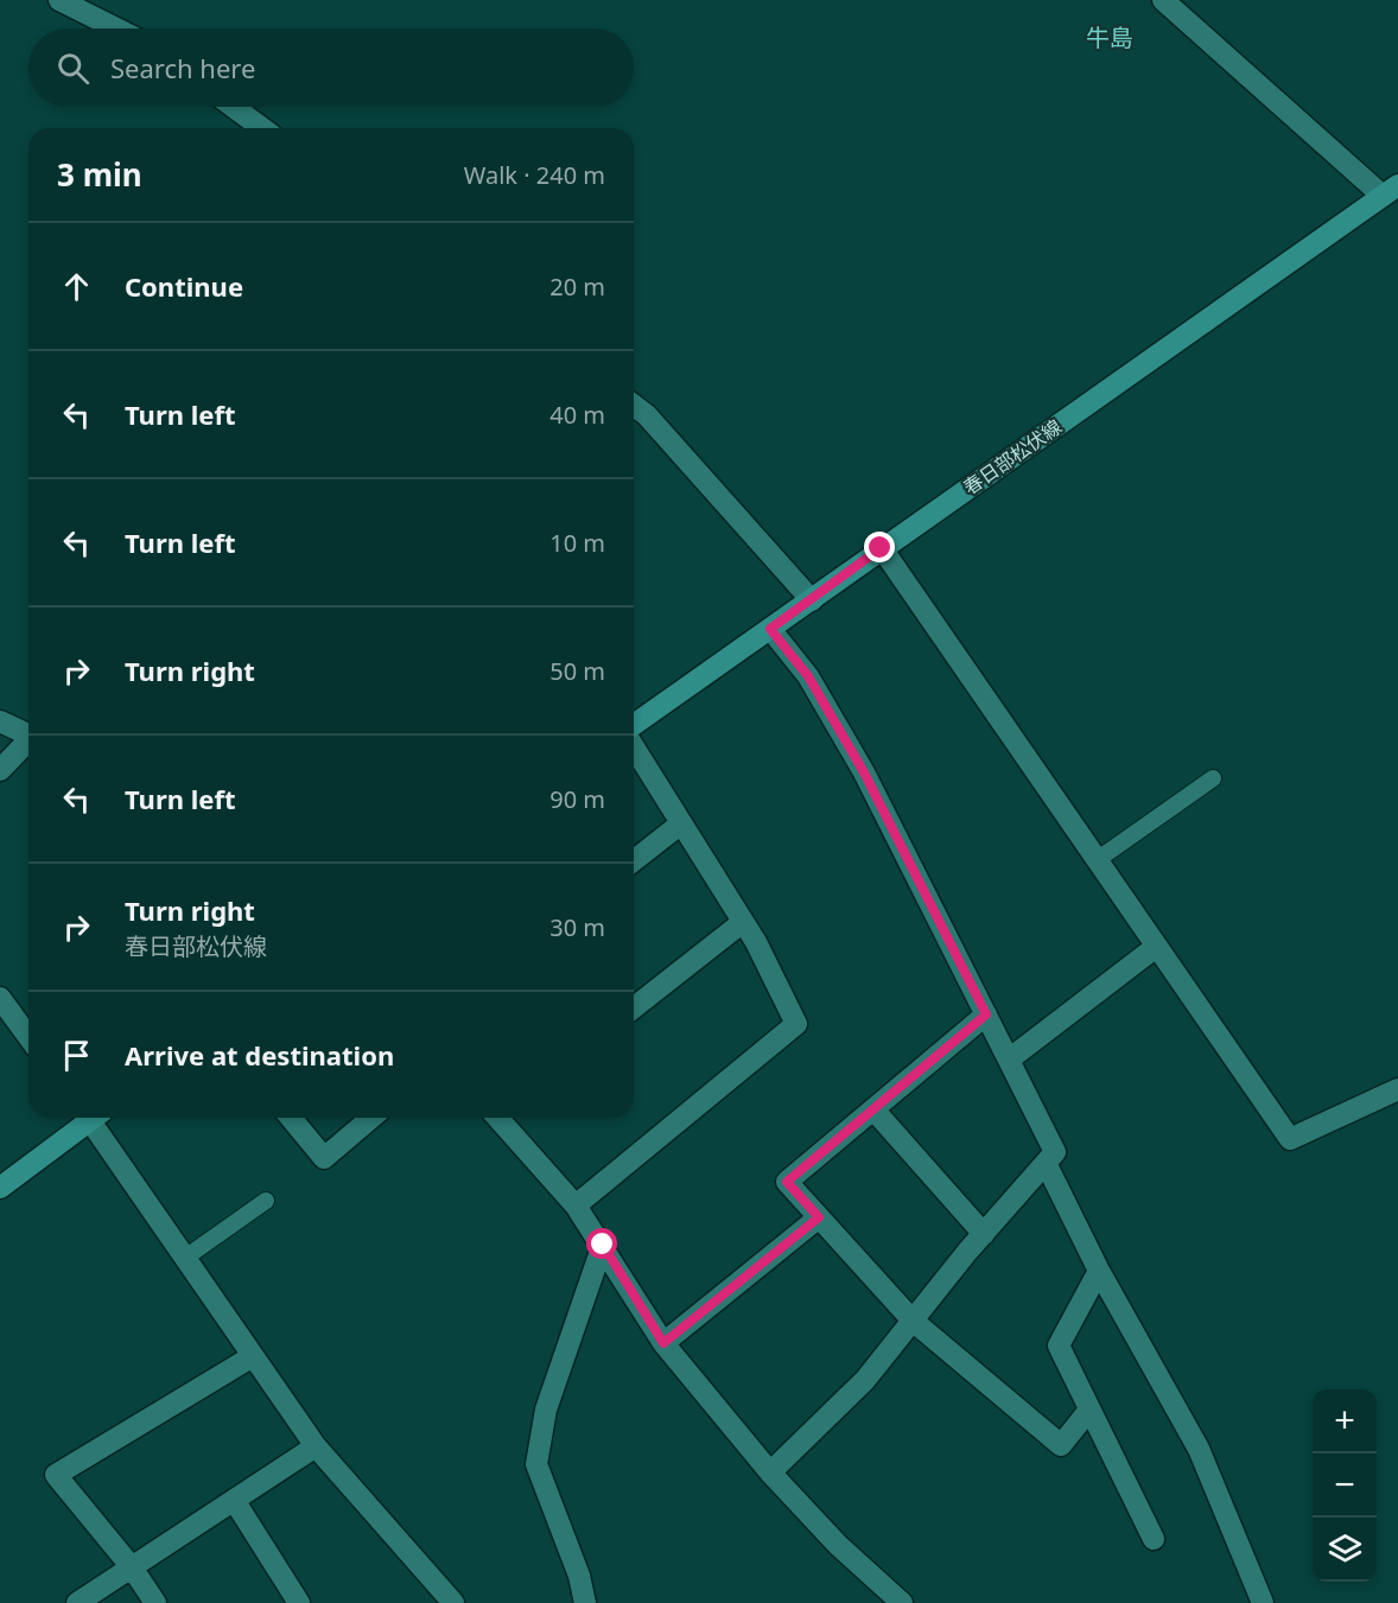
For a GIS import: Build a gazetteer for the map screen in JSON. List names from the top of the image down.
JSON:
{
  "streets": {
    "main road": ["春日部松伏線"]
  },
  "districts": ["牛島"],
  "page": {
    "search": "Search here",
    "heading": ["3 min", "Walk · 240 m"],
    "list": [
      ["Continue", "20 m"],
      ["Turn left", "40 m"],
      ["Turn left", "10 m"],
      ["Turn right", "50 m"],
      ["Turn left", "90 m"],
      ["Turn right", "春日部松伏線", "30 m"],
      "Arrive at destination"
    ],
    "map_buttons": ["+", "−"]
  }
}
